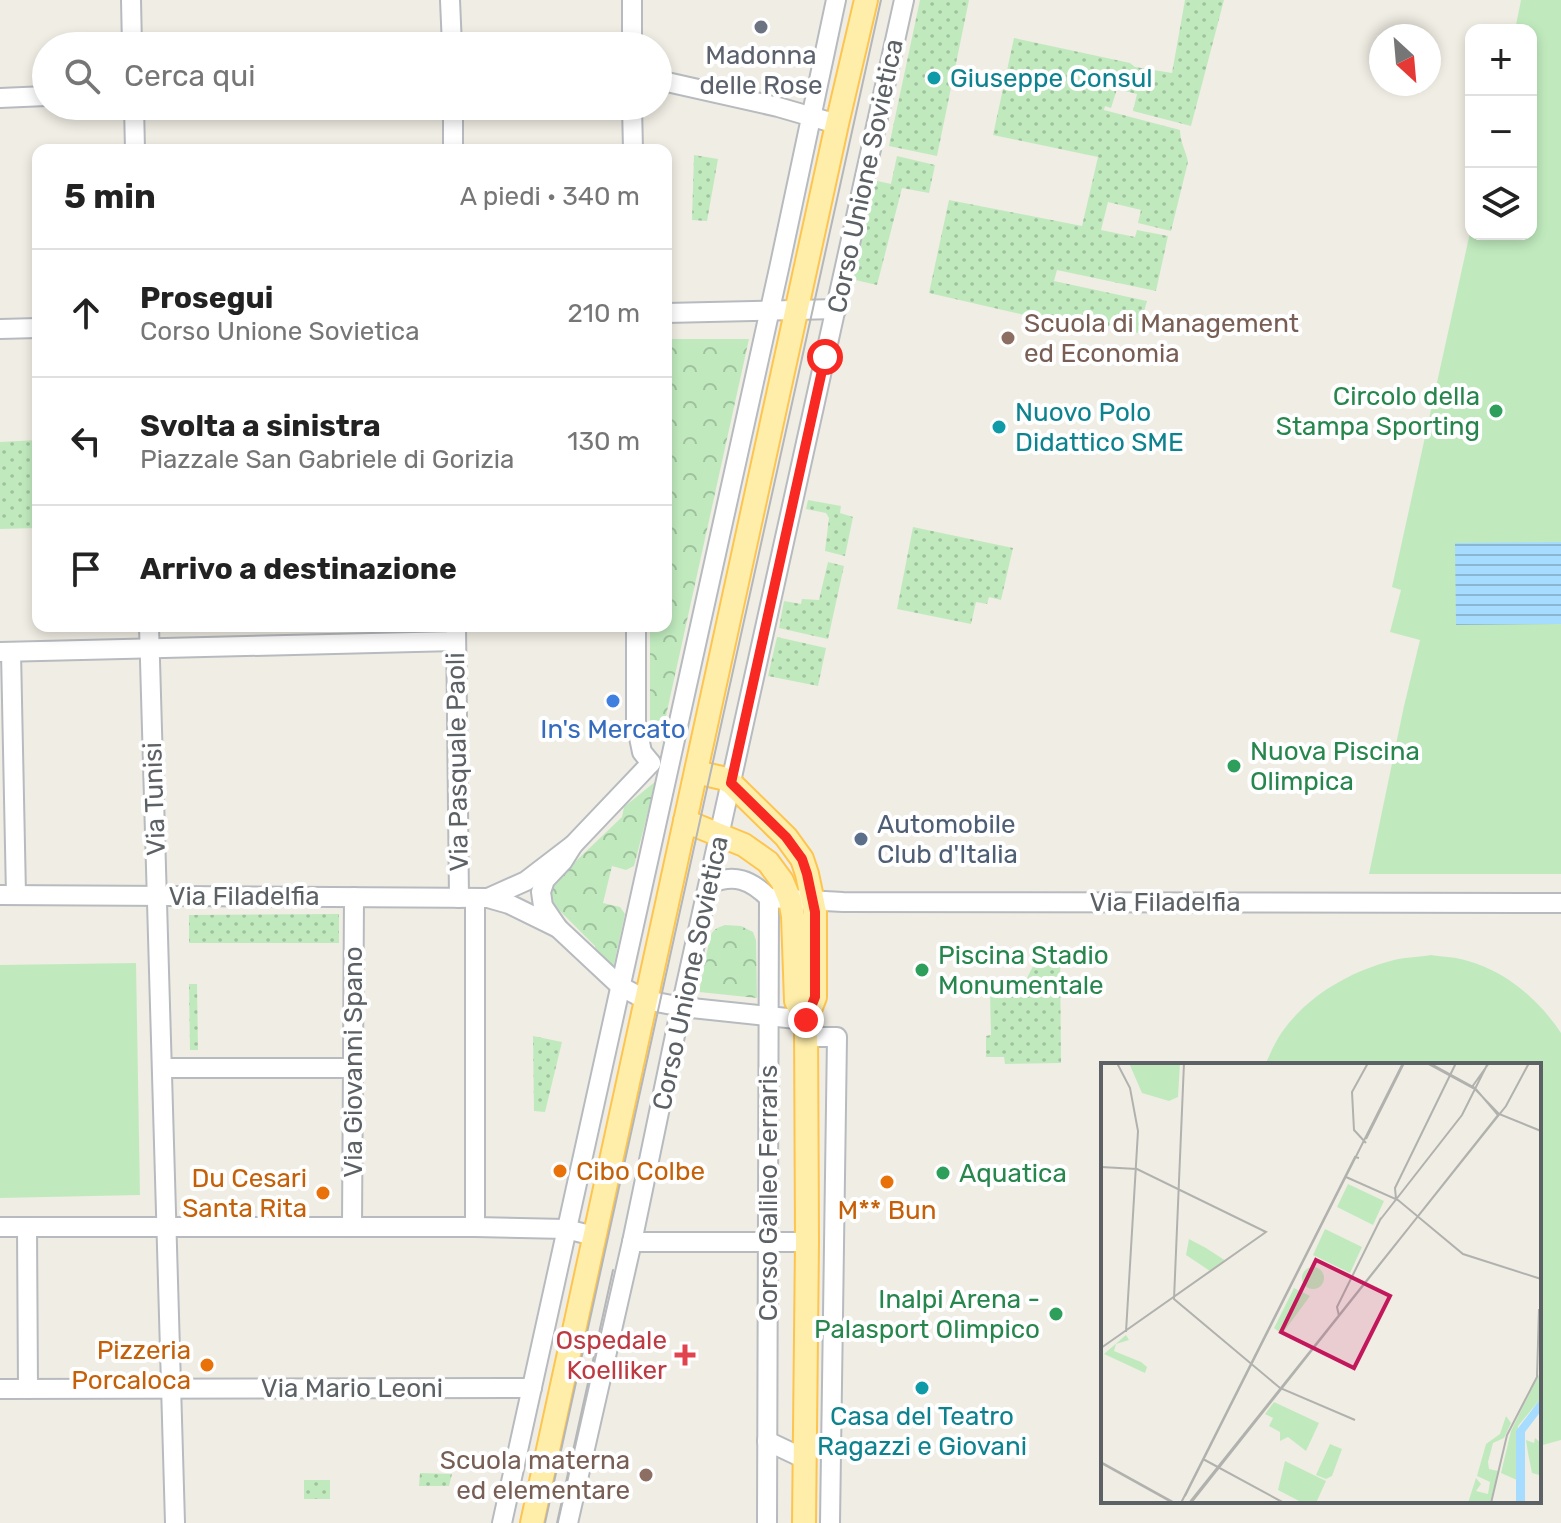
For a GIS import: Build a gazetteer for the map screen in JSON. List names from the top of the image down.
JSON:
{
  "streets": {
    "main road": ["Corso Unione Sovietica", "Corso Galileo Ferraris"],
    "street": [
      "Via Pasquale Paoli",
      "Via Tunisi",
      "Via Filadelfia",
      "Via Giovanni Spano",
      "Via Mario Leoni"
    ]
  },
  "crossings": [
    ["Via Pasquale Paoli", "Via Filadelfia"],
    ["Via Tunisi", "Via Filadelfia"],
    ["Via Tunisi", "Via Mario Leoni"],
    ["Via Filadelfia", "Via Giovanni Spano"],
    ["Via Filadelfia", "Corso Galileo Ferraris"]
  ],
  "places": {
    "other": [
      "Madonna delle Rose",
      "Giuseppe Consul",
      "Scuola di Management ed Economia",
      "Circolo della Stampa Sporting",
      "Nuovo Polo Didattico SME",
      "In's Mercato",
      "Nuova Piscina Olimpica",
      "Automobile Club d'Italia",
      "Piscina Stadio Monumentale",
      "Cibo Colbe",
      "Aquatica",
      "M** Bun",
      "Du Cesari Santa Rita",
      "Inalpi Arena - Palasport Olimpico",
      "Pizzeria Porcaloca",
      "Casa del Teatro Ragazzi e Giovani",
      "Scuola materna ed elementare"
    ],
    "health": ["Ospedale Koelliker"]
  },
  "north": "bottom right",
  "page": {
    "map_buttons": ["+", "−"],
    "search": "Cerca qui",
    "heading": ["5 min", "A piedi · 340 m"],
    "list": [
      ["Prosegui", "Corso Unione Sovietica", "210 m"],
      ["Svolta a sinistra", "Piazzale San Gabriele di Gorizia", "130 m"],
      "Arrivo a destinazione"
    ]
  }
}
